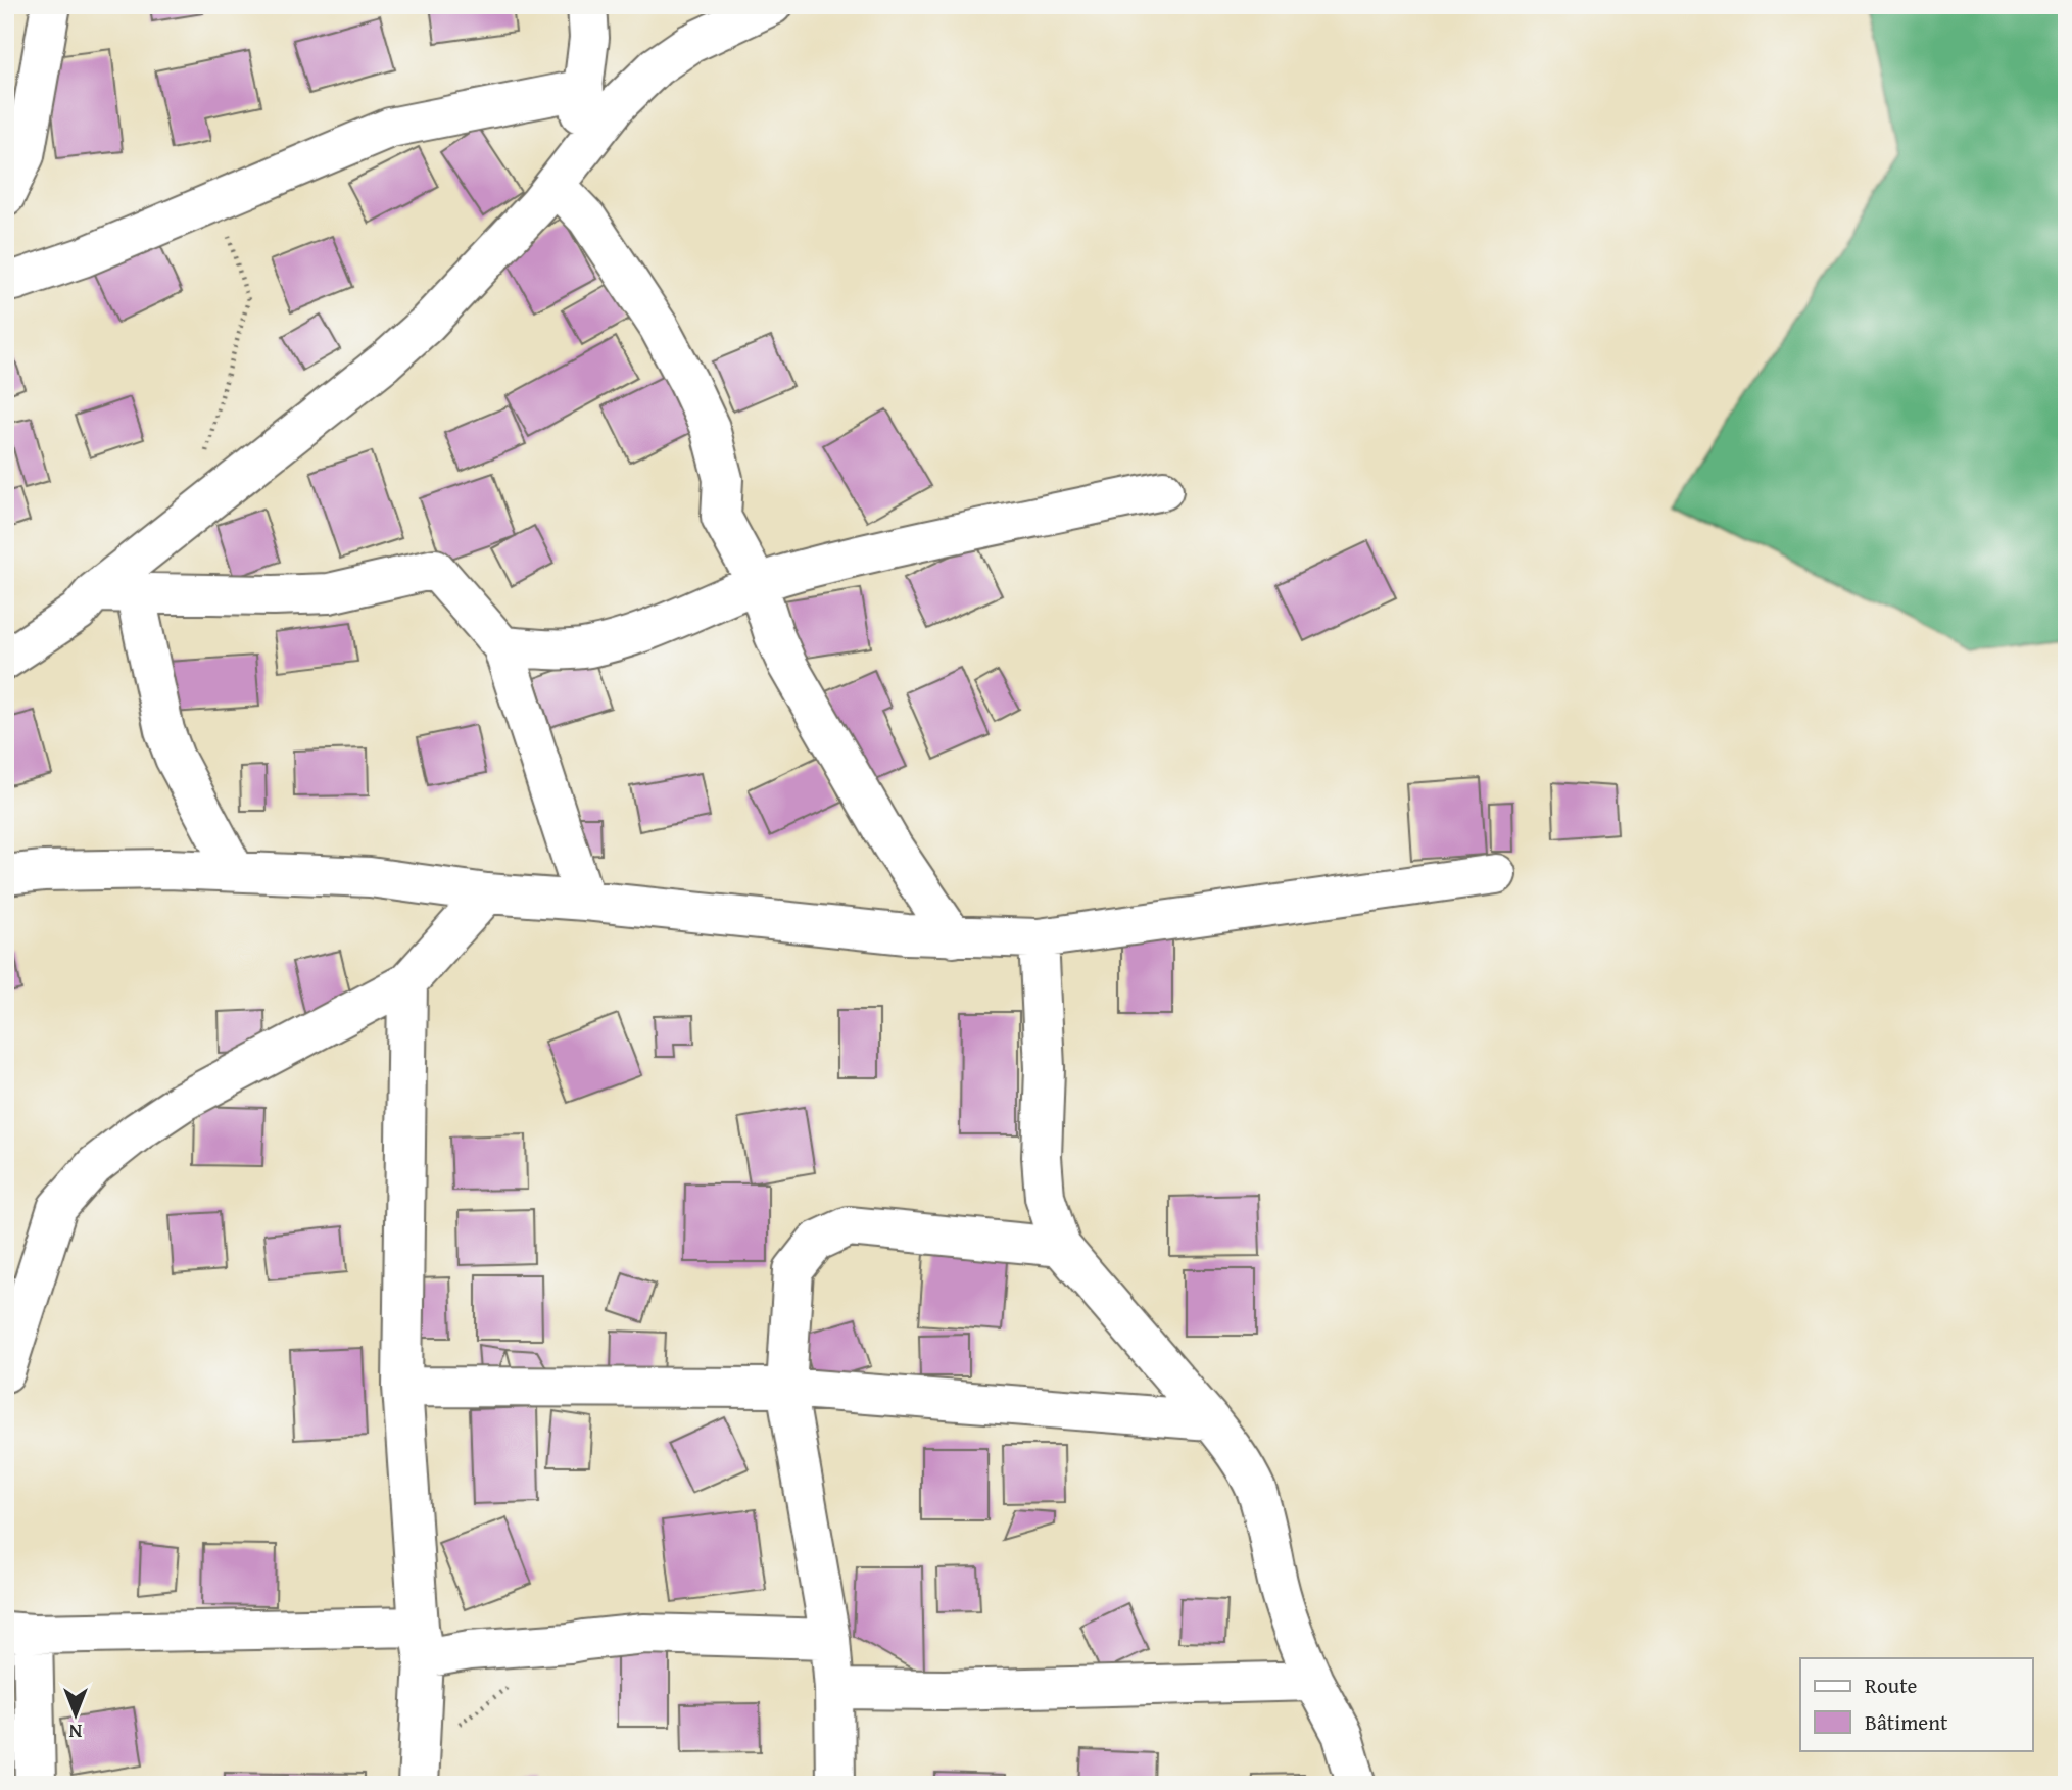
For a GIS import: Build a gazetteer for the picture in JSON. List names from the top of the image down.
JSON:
{
  "legend": ["Route", "Bâtiment"],
  "north": "bottom"
}
